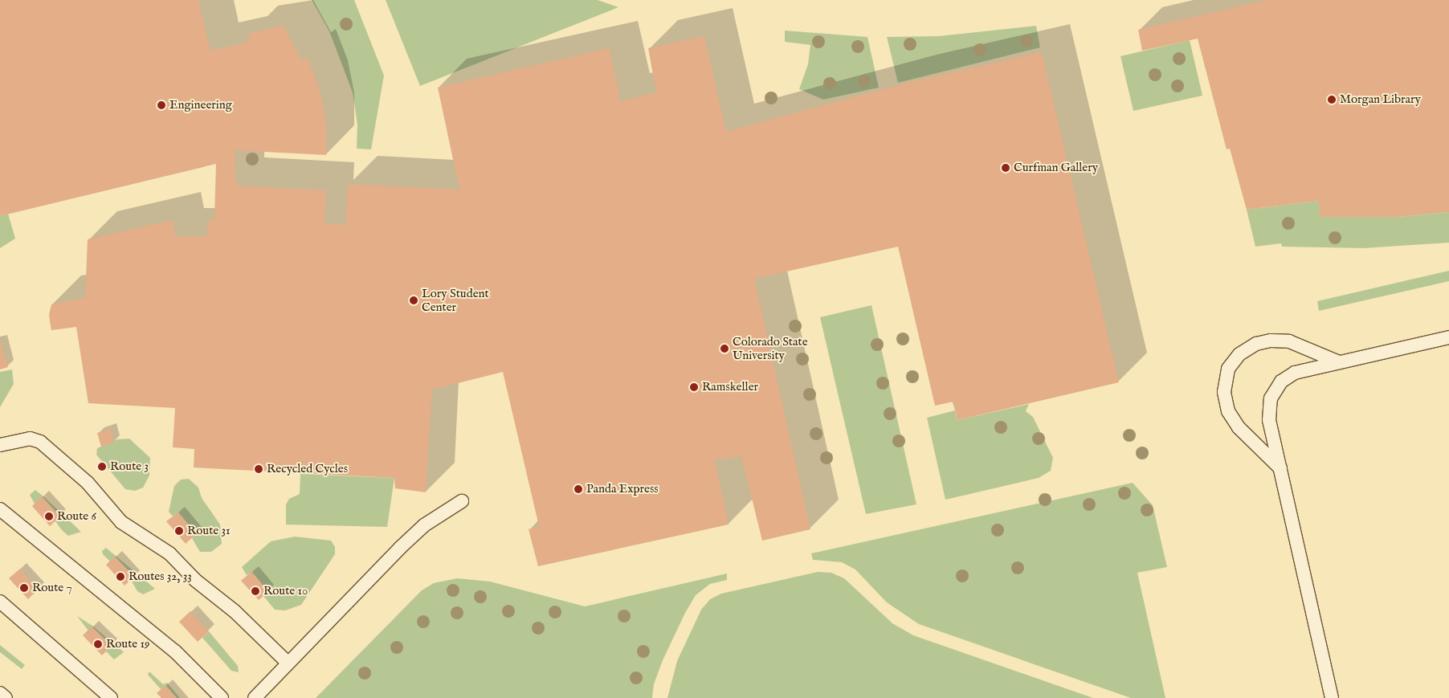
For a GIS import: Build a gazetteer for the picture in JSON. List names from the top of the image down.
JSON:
{
  "places": [
    "Morgan Library",
    "Engineering",
    "Curfman Gallery",
    "Lory Student Center",
    "Colorado State University",
    "Ramskeller",
    "Route 3",
    "Recycled Cycles",
    "Panda Express",
    "Route 6",
    "Route 31",
    "Routes 32, 33",
    "Route 7",
    "Route 10",
    "Route 19"
  ]
}
